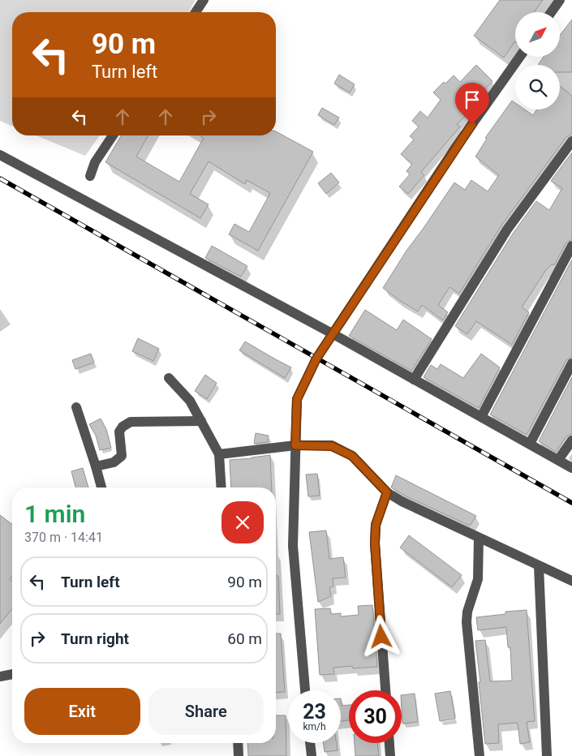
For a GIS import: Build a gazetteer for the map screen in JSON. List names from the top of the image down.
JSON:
{
  "north": "top right",
  "page": {
    "turn": ["90 m", "Turn left"],
    "heading": ["1 min", "370 m · 14:41"],
    "list": [
      {
        "name": "Turn left",
        "value": "90 m"
      },
      {
        "name": "Turn right",
        "value": "60 m"
      }
    ],
    "buttons": ["Exit", "Share"],
    "speed": "23 km/h",
    "limit": "30"
  }
}
